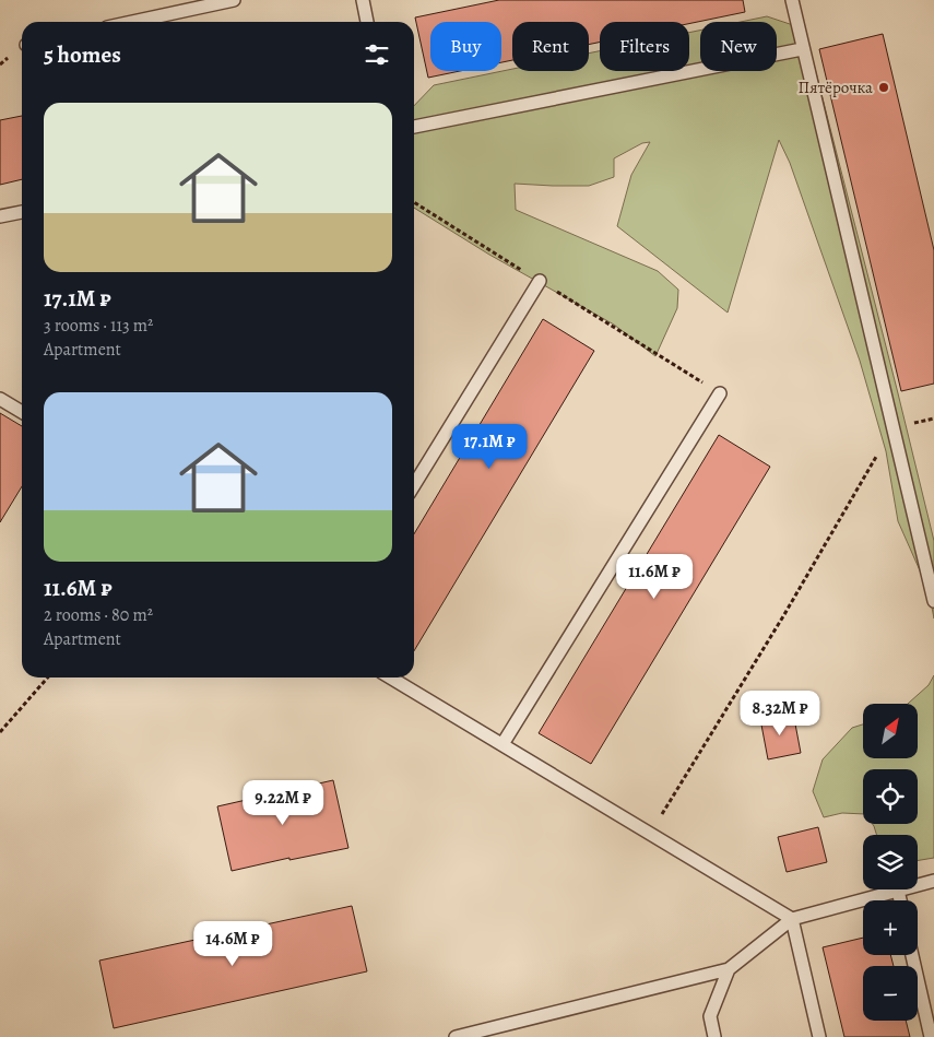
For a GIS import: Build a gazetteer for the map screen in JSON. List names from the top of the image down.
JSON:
{
  "places": ["Пятёрочка"],
  "north": "top right",
  "page": {
    "chip": [
      "Buy",
      "Rent",
      "Filters",
      "New"
    ],
    "heading": "5 homes",
    "list": [
      {
        "name": "17.1M ₽",
        "note": "3 rooms · 113 m² · Apartment"
      },
      {
        "name": "11.6M ₽",
        "note": "2 rooms · 80 m² · Apartment"
      }
    ],
    "price": [
      "17.1M ₽",
      "11.6M ₽",
      "8.32M ₽",
      "9.22M ₽",
      "14.6M ₽"
    ],
    "map_buttons": ["+", "−"]
  }
}
